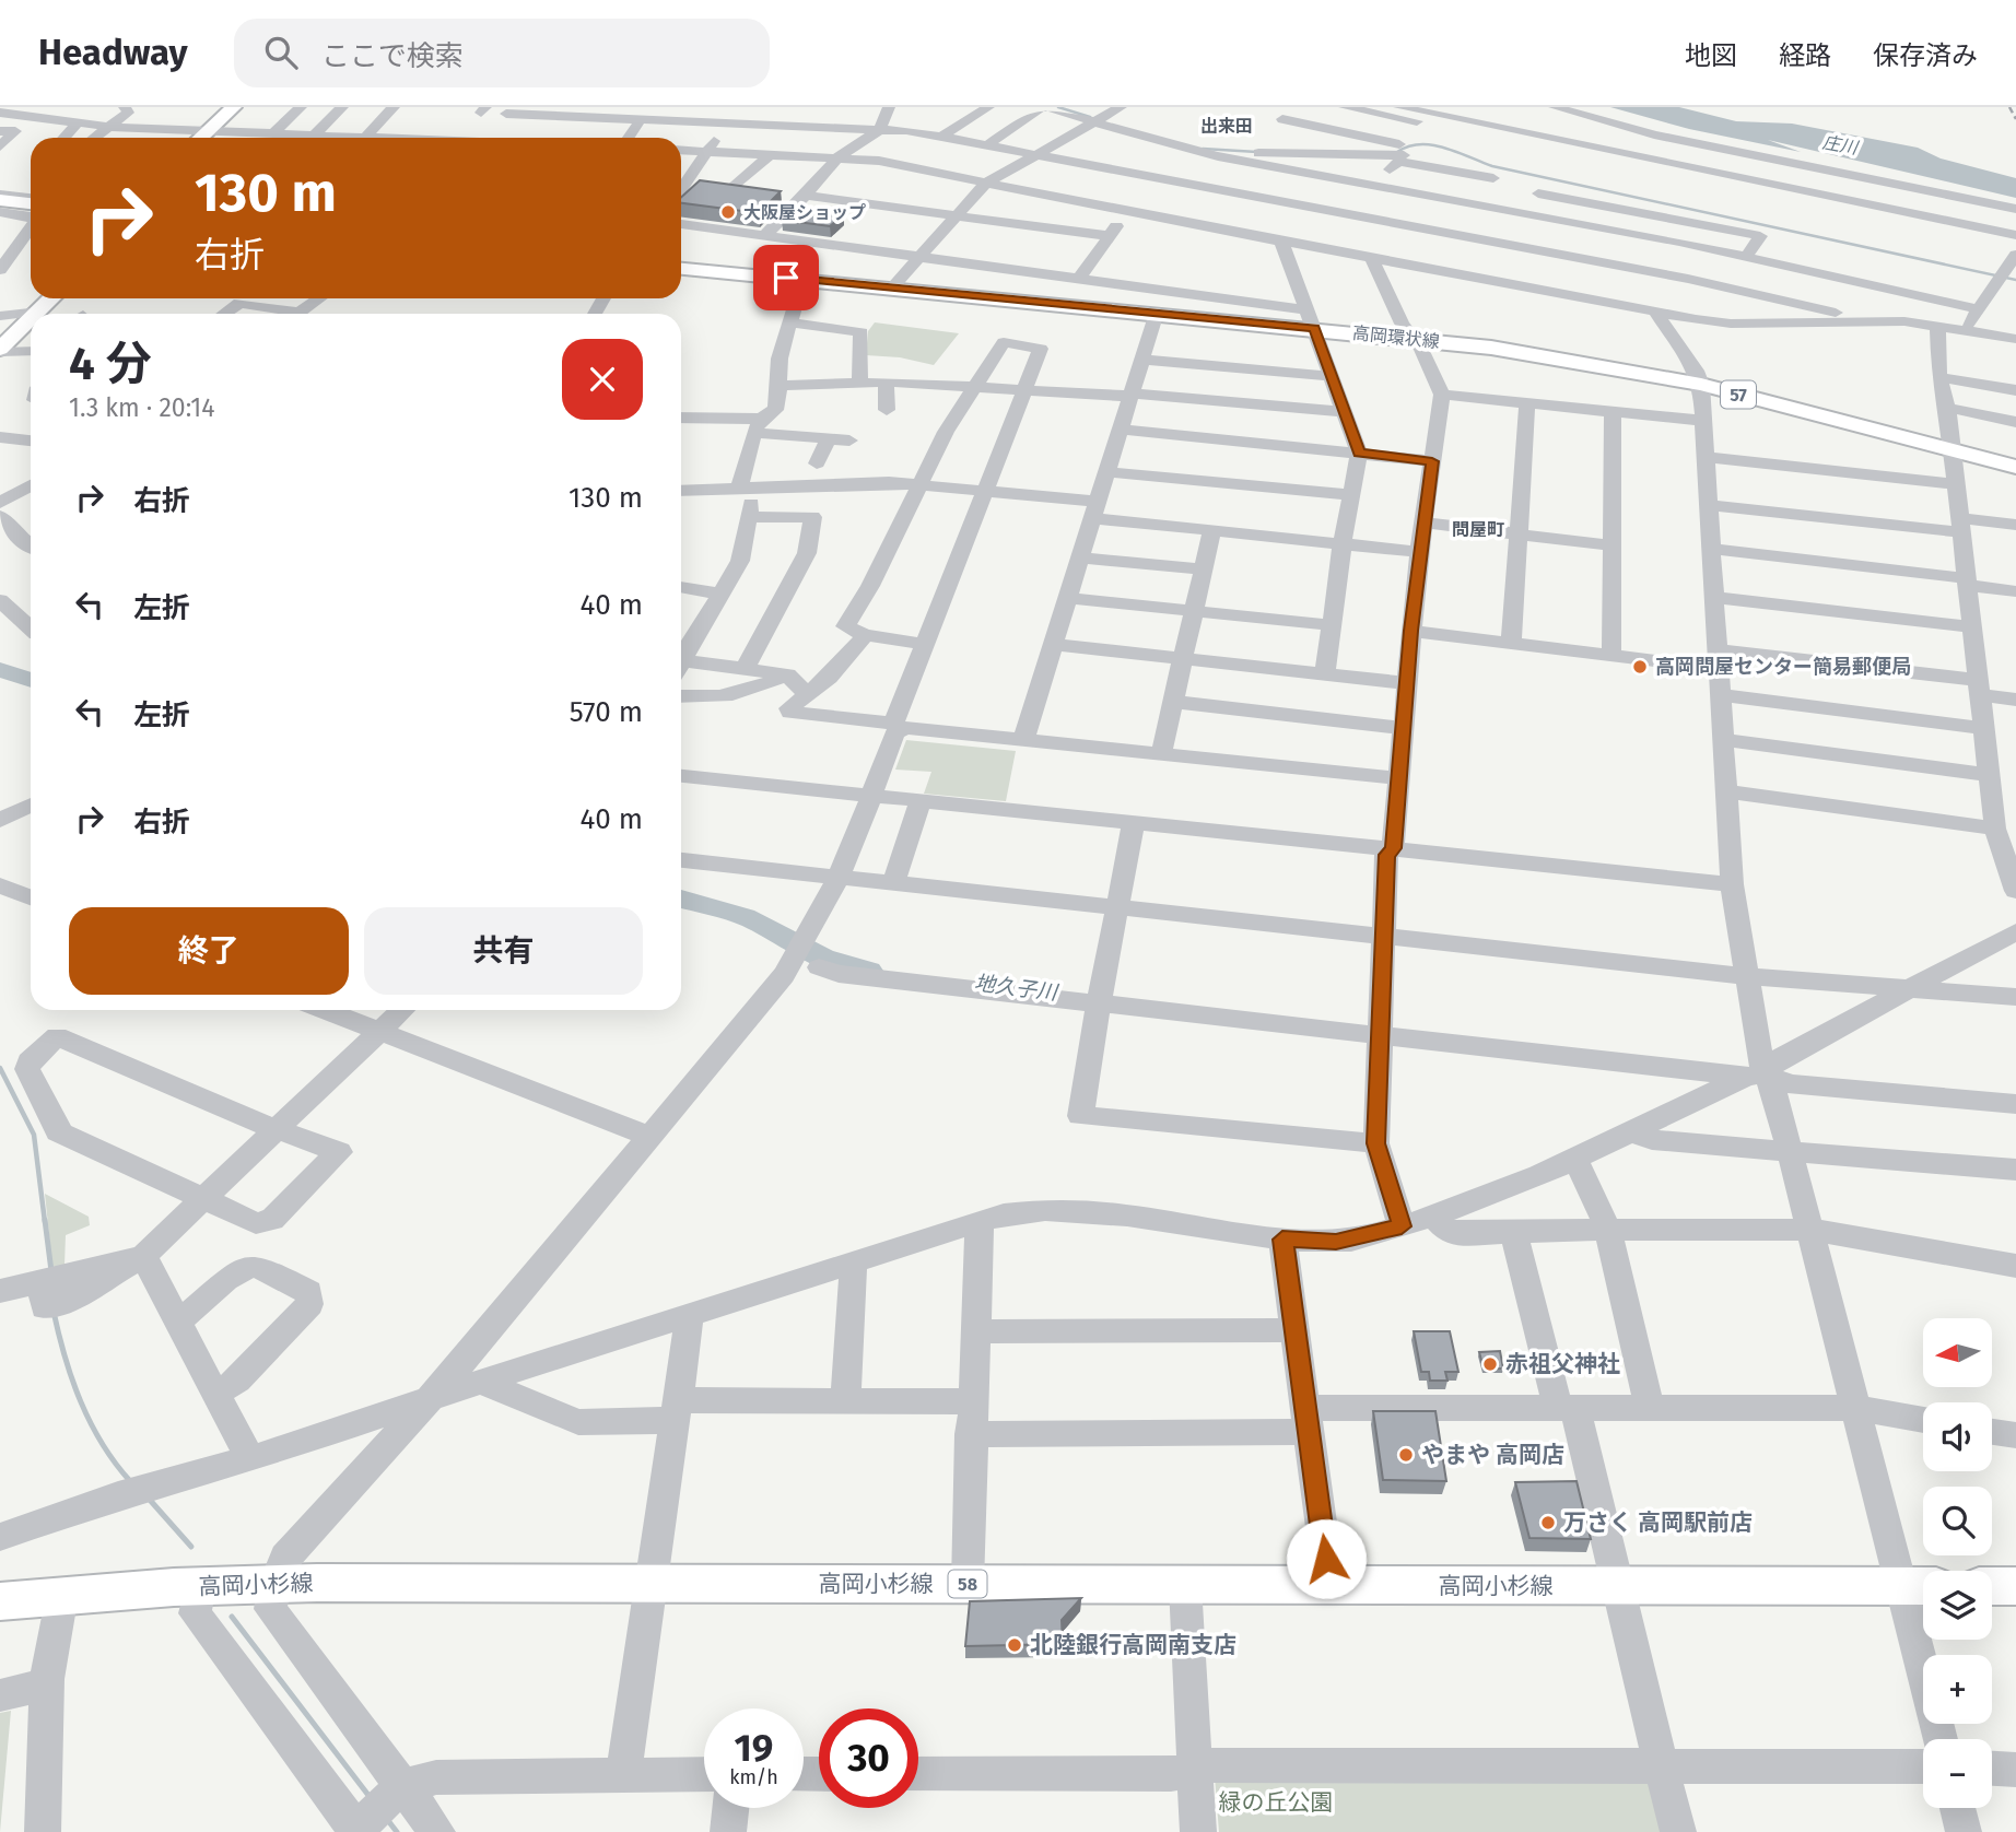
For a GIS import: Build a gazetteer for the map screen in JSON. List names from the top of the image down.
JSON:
{
  "streets": {
    "main road": [
      "高岡環状線",
      "57",
      "高岡小杉線",
      "58"
    ]
  },
  "districts": ["出来田", "問屋町"],
  "water": ["庄川", "地久子川"],
  "parks": ["緑の丘公園"],
  "places": [
    "大阪屋ショップ",
    "高岡問屋センター簡易郵便局",
    "赤祖父神社",
    "やまや 高岡店",
    "万さく 高岡駅前店",
    "北陸銀行高岡南支店"
  ],
  "north": "left",
  "page": {
    "header": "Headway",
    "search": "ここで検索",
    "nav": ["地図", "経路", "保存済み"],
    "turn": ["130 m", "右折"],
    "heading": ["4 分", "1.3 km · 20:14"],
    "list": [
      {
        "name": "右折",
        "value": "130 m"
      },
      {
        "name": "左折",
        "value": "40 m"
      },
      {
        "name": "左折",
        "value": "570 m"
      },
      {
        "name": "右折",
        "value": "40 m"
      }
    ],
    "buttons": ["終了", "共有"],
    "map_buttons": ["+", "−"],
    "speed": "19 km/h",
    "limit": "30"
  }
}
